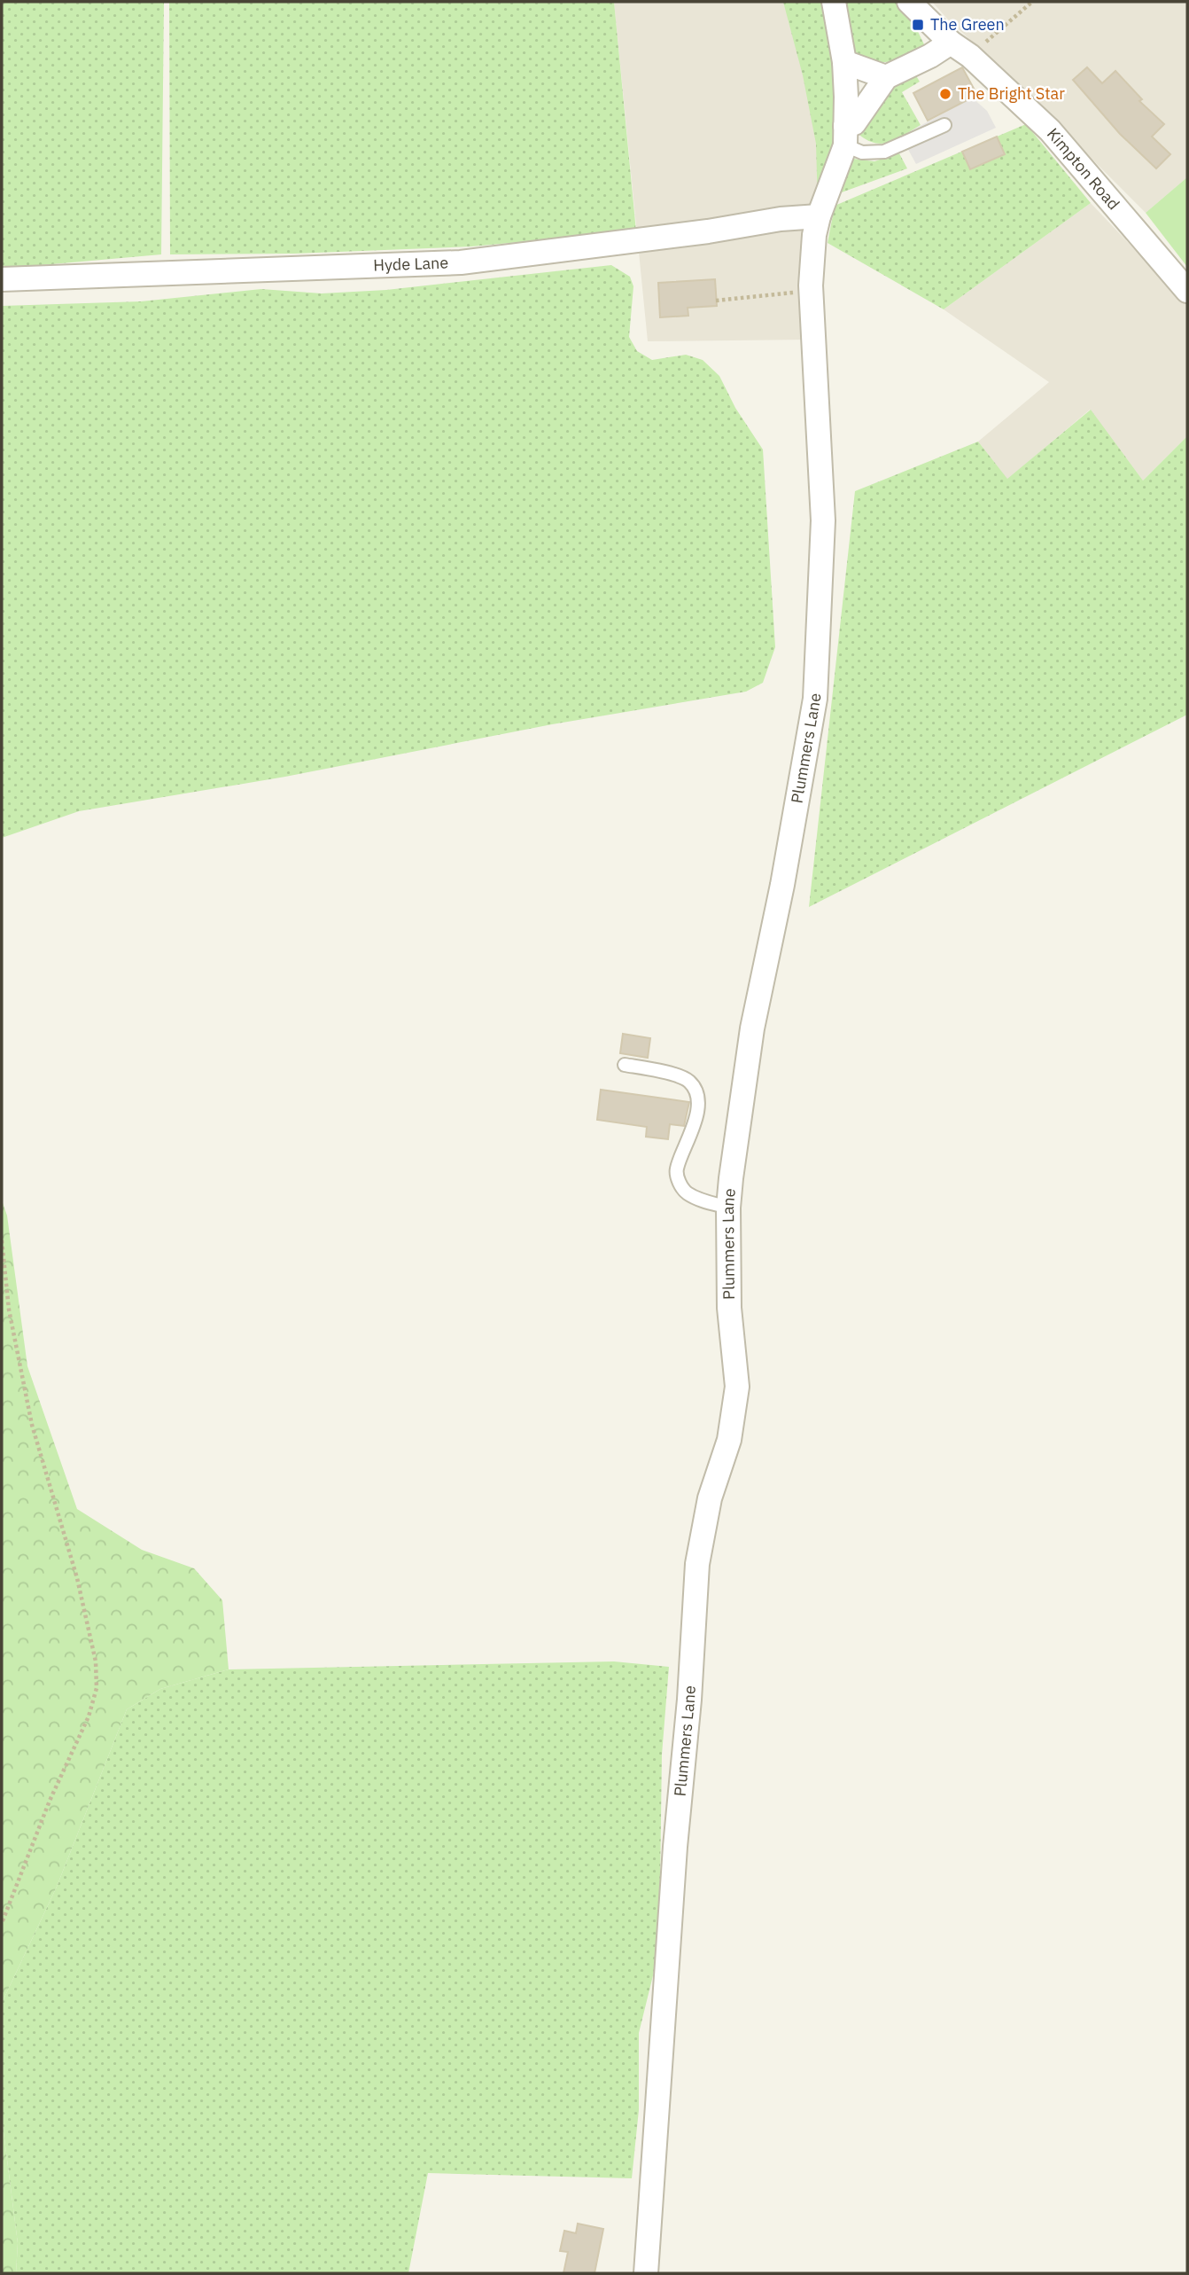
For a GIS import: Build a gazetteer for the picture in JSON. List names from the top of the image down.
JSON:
{
  "streets": {
    "street": ["Kimpton Road", "Hyde Lane", "Plummers Lane"]
  },
  "crossings": [
    ["Hyde Lane", "Plummers Lane"]
  ],
  "places": {
    "transit": ["The Green"],
    "other": ["The Bright Star"]
  }
}
